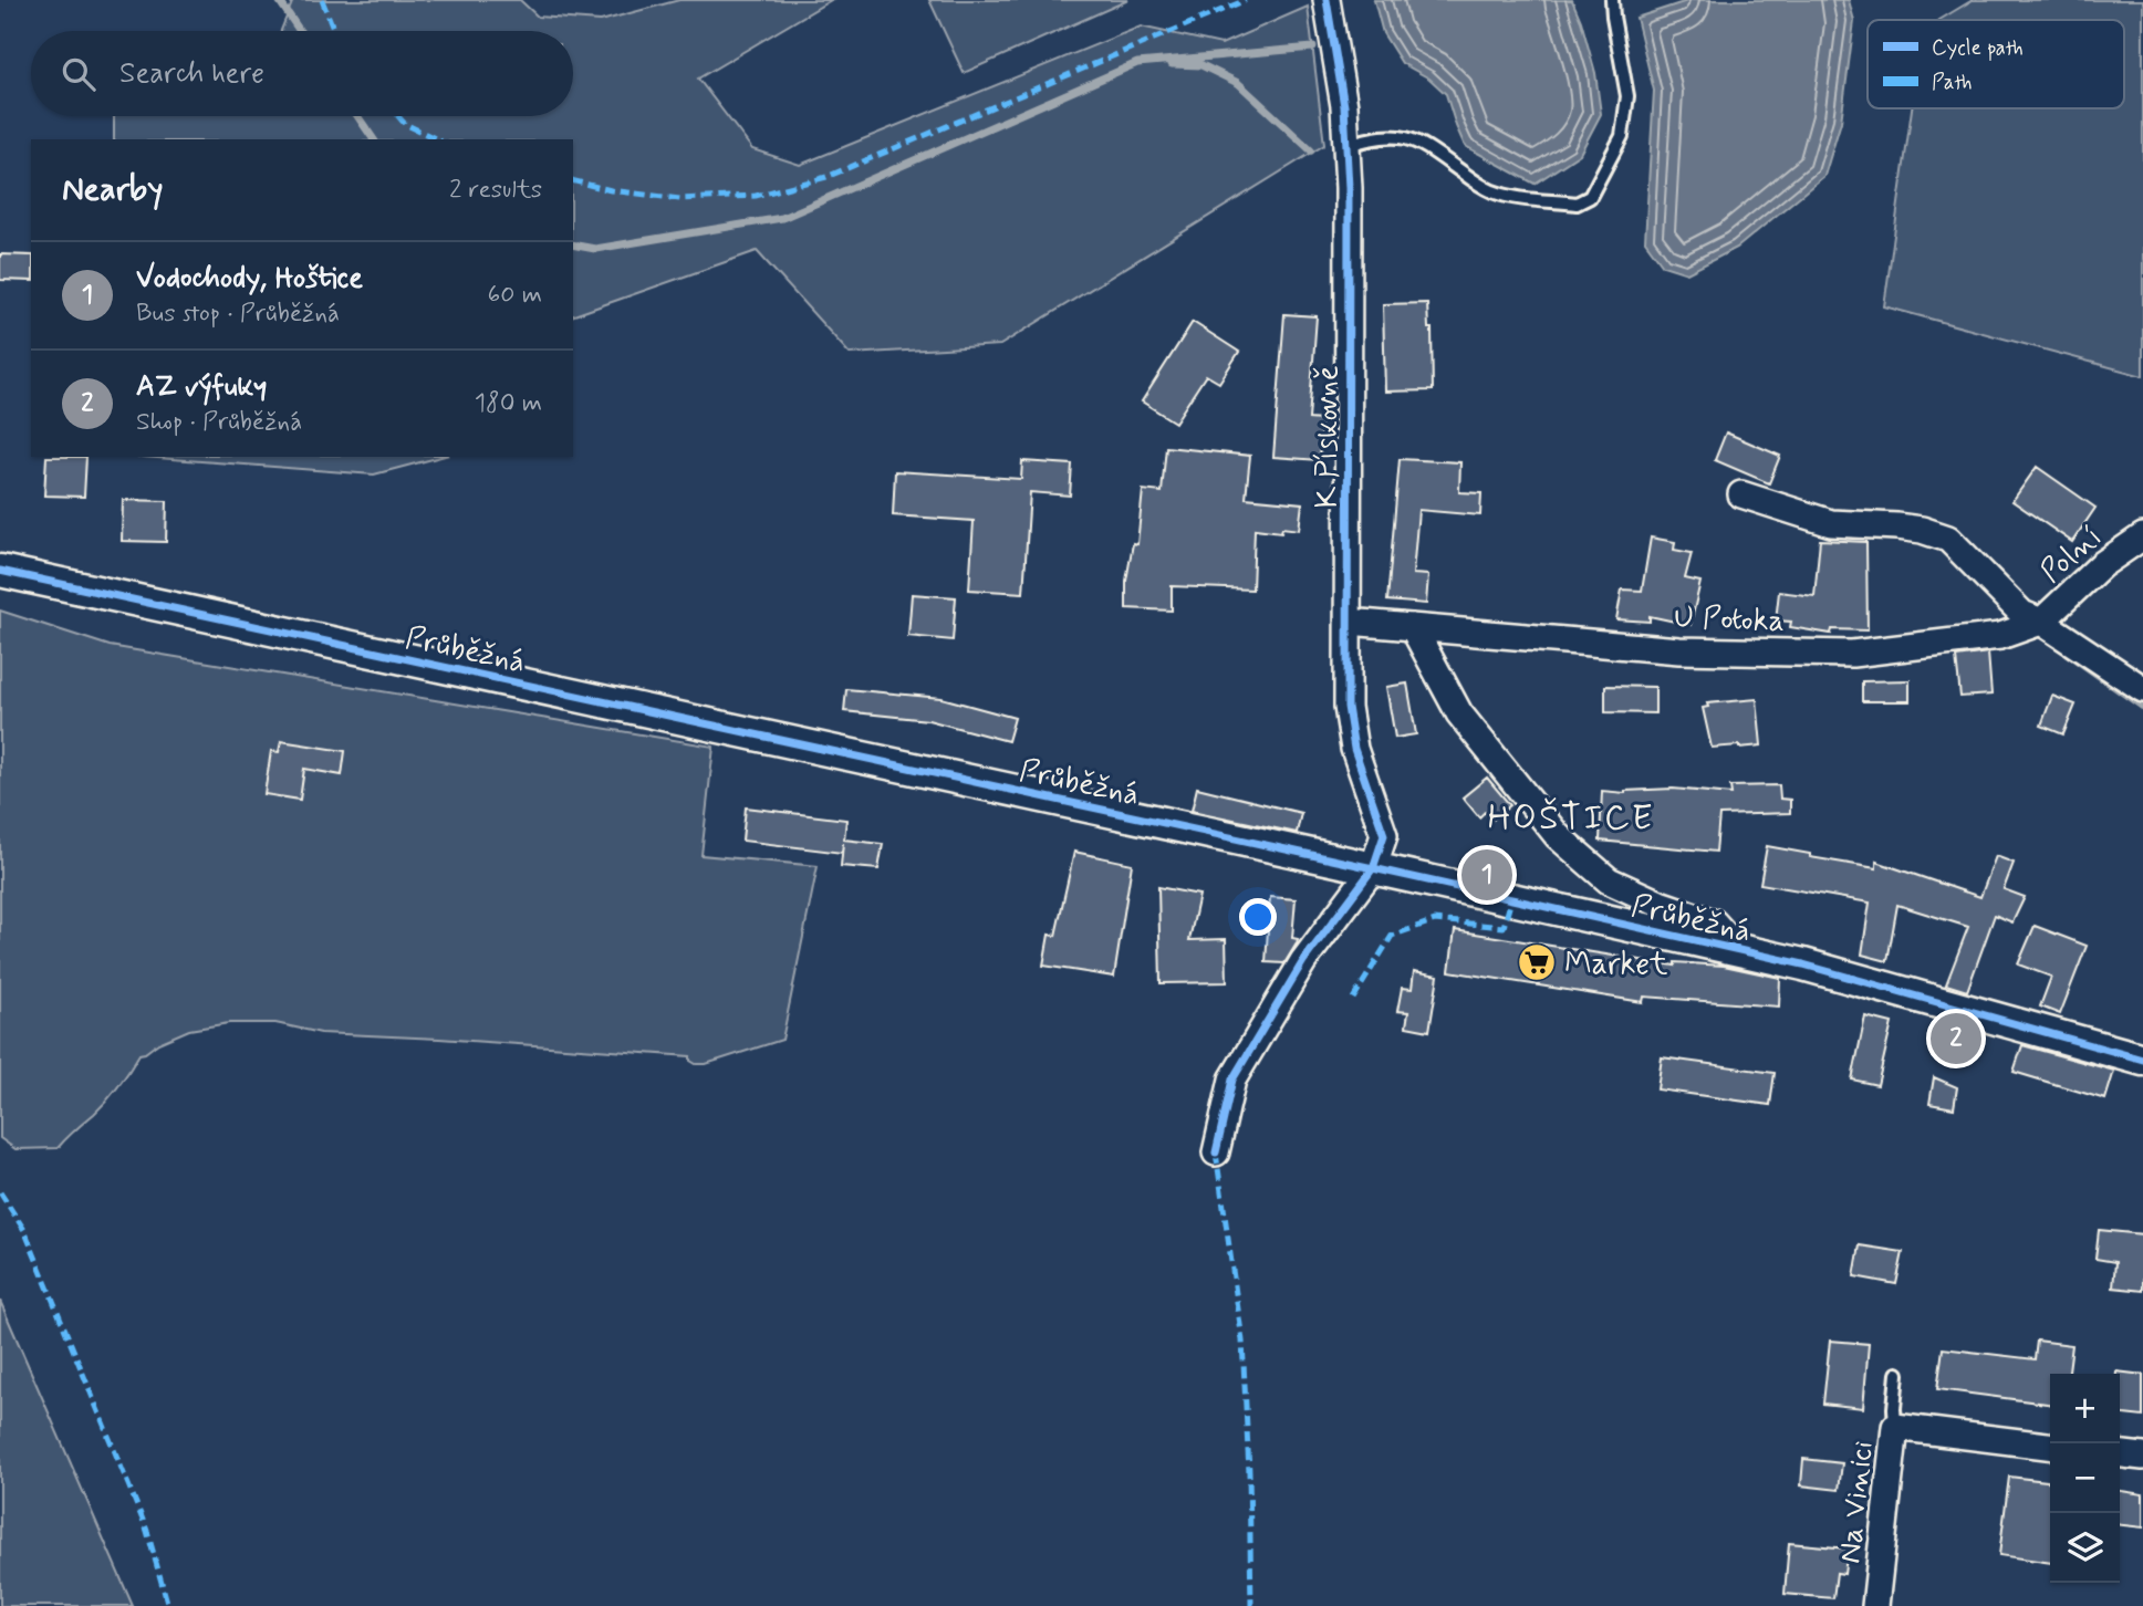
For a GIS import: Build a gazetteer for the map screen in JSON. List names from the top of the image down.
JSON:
{
  "streets": {
    "street": [
      "K Pískovně",
      "Polní",
      "U Potoka",
      "Průběžná",
      "Na Vinici"
    ]
  },
  "crossings": [
    ["K Pískovně", "U Potoka"],
    ["K Pískovně", "Průběžná"],
    ["Polní", "U Potoka"]
  ],
  "districts": ["HOŠTICE"],
  "places": {
    "supermarket": ["Market"]
  },
  "legend": ["Cycle path", "Path"],
  "page": {
    "search": "Search here",
    "heading": ["Nearby", "2 results"],
    "list": [
      {
        "mark": "1",
        "name": "Vodochody, Hoštice",
        "note": "Bus stop · Průběžná",
        "value": "60 m"
      },
      {
        "mark": "2",
        "name": "AZ výfuky",
        "note": "Shop · Průběžná",
        "value": "180 m"
      }
    ],
    "pins": ["1", "2"],
    "map_buttons": ["+", "−"]
  }
}
